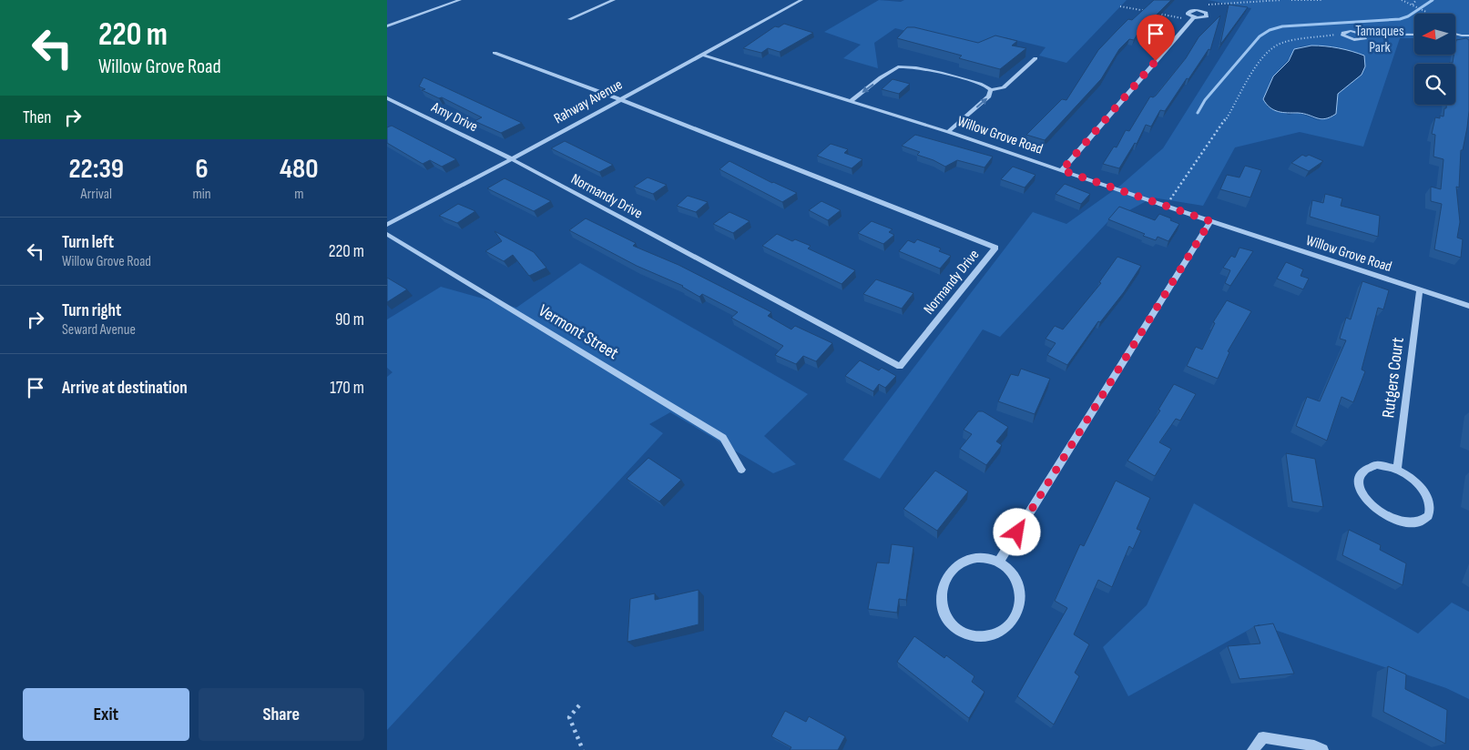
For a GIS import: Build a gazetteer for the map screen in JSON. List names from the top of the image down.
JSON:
{
  "streets": {
    "street": [
      "Rahway Avenue",
      "Amy Drive",
      "Willow Grove Road",
      "Normandy Drive",
      "Vermont Street",
      "Rutgers Court"
    ]
  },
  "crossings": [
    ["Rahway Avenue", "Amy Drive"],
    ["Rahway Avenue", "Willow Grove Road"],
    ["Rahway Avenue", "Normandy Drive"],
    ["Amy Drive", "Normandy Drive"],
    ["Willow Grove Road", "Rutgers Court"]
  ],
  "parks": ["Tamaques Park"],
  "north": "left",
  "page": {
    "turn": ["220 m", "Willow Grove Road"],
    "then": "Then",
    "eta": [
      "22:39",
      "Arrival",
      "6",
      "min",
      "480",
      "m"
    ],
    "list": [
      {
        "name": "Turn left",
        "note": "Willow Grove Road",
        "value": "220 m"
      },
      {
        "name": "Turn right",
        "note": "Seward Avenue",
        "value": "90 m"
      },
      {
        "name": "Arrive at destination",
        "value": "170 m"
      }
    ],
    "buttons": ["Exit", "Share"]
  }
}
